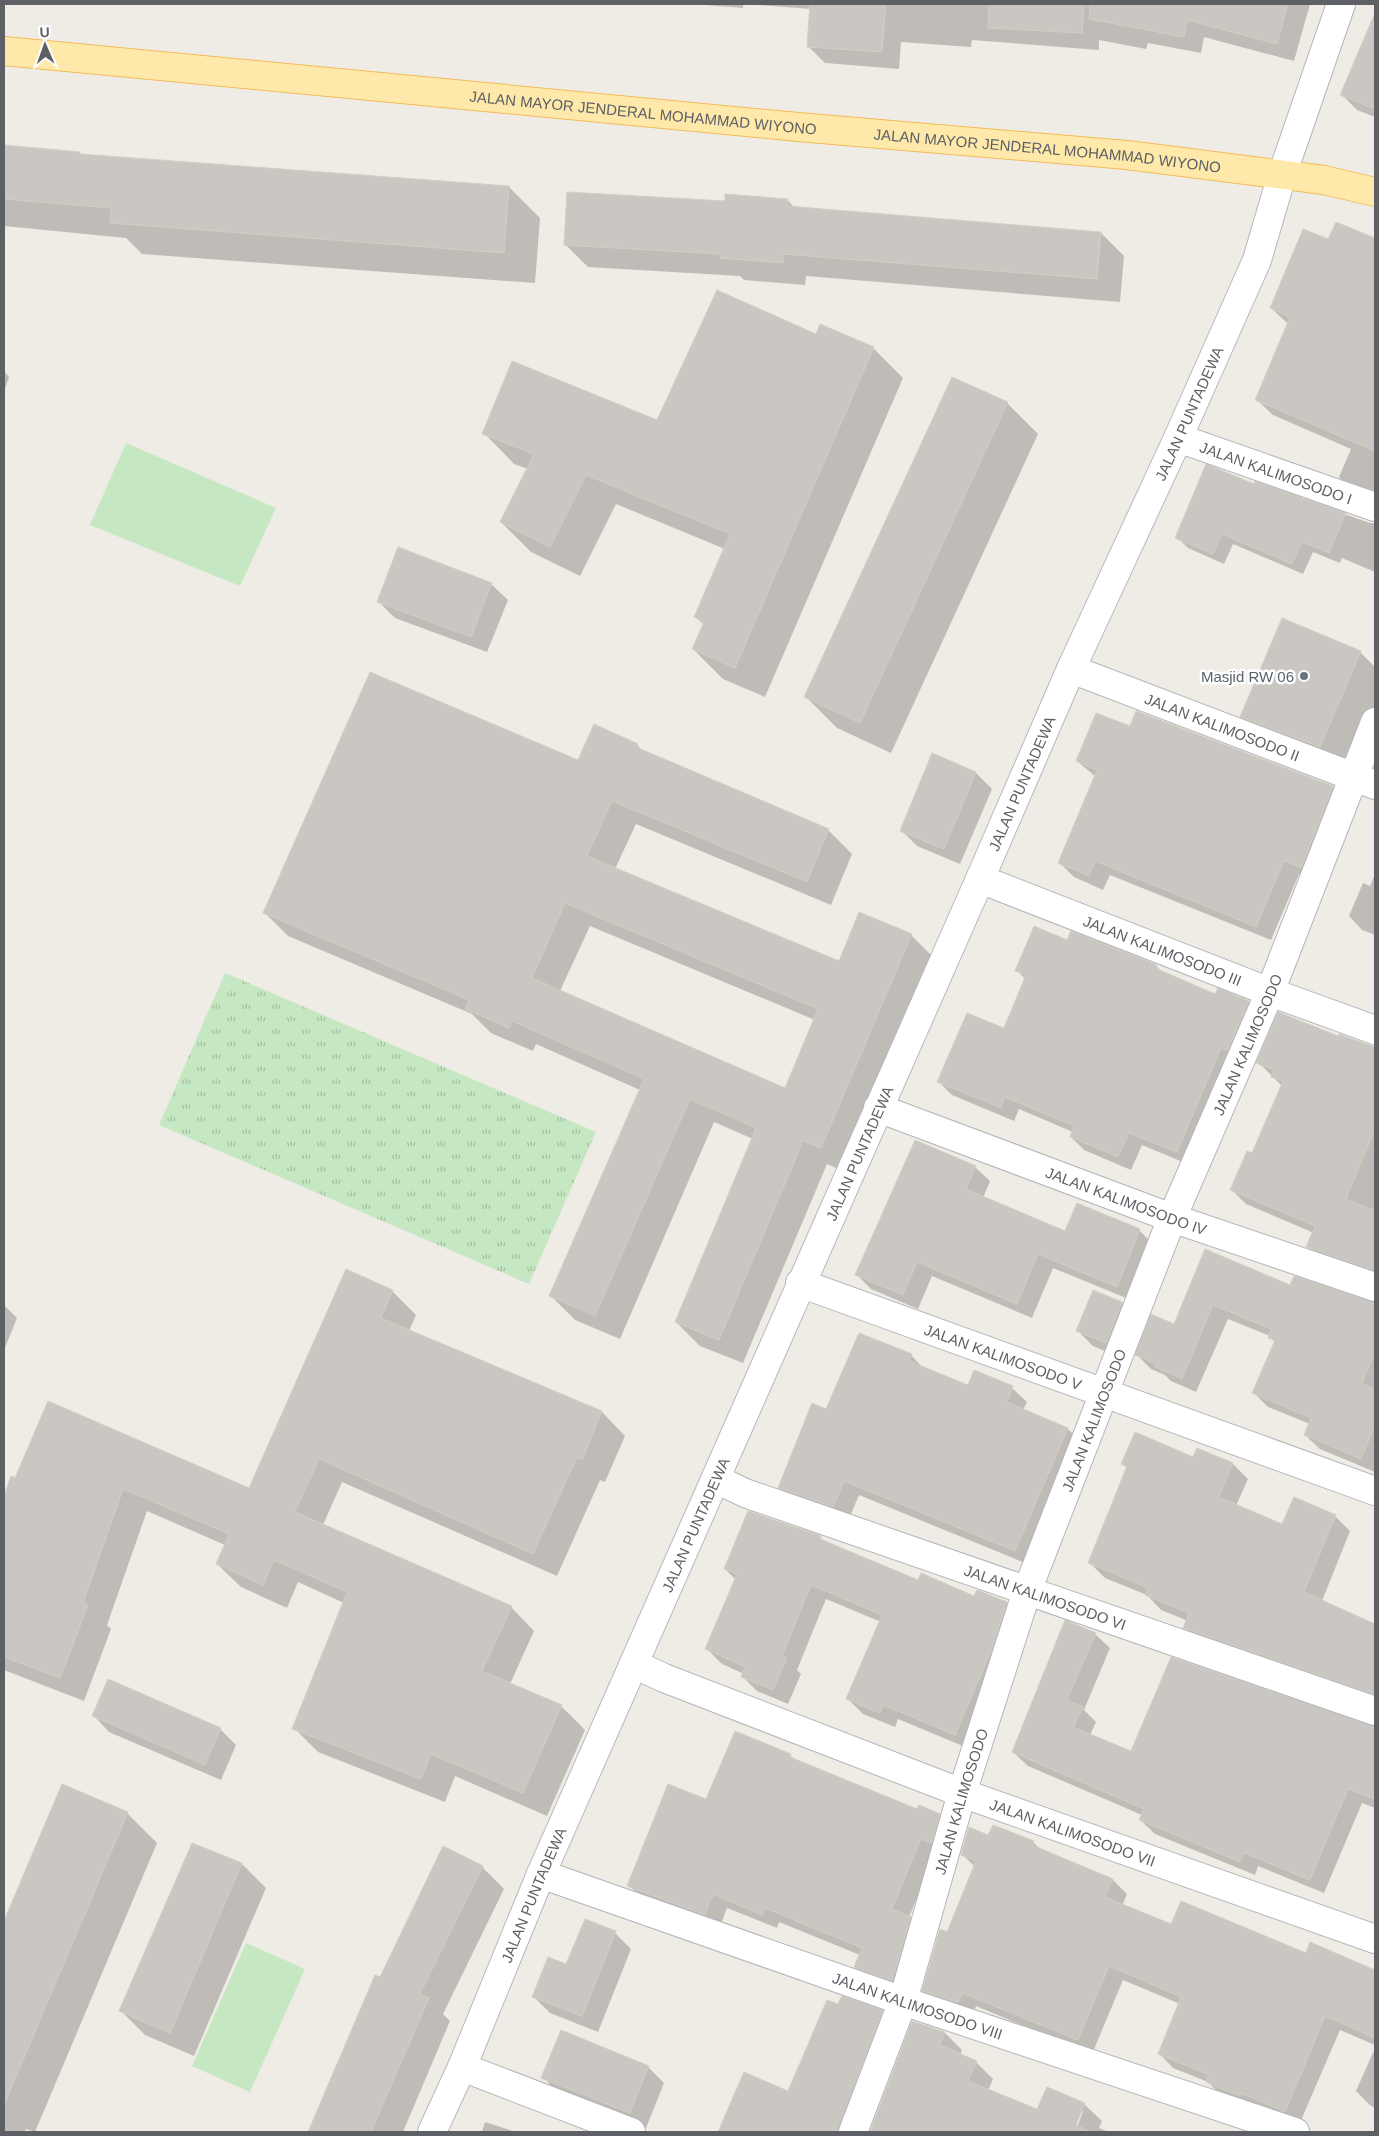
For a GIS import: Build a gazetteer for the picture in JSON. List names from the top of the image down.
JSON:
{
  "streets": {
    "main road": ["JALAN MAYOR JENDERAL MOHAMMAD WIYONO"],
    "street": [
      "JALAN PUNTADEWA",
      "JALAN KALIMOSODO I",
      "JALAN KALIMOSODO II",
      "JALAN KALIMOSODO III",
      "JALAN KALIMOSODO",
      "JALAN KALIMOSODO IV",
      "JALAN KALIMOSODO V",
      "JALAN KALIMOSODO VI",
      "JALAN KALIMOSODO VII",
      "JALAN KALIMOSODO VIII"
    ]
  },
  "crossings": [
    ["JALAN MAYOR JENDERAL MOHAMMAD WIYONO", "JALAN PUNTADEWA"],
    ["JALAN PUNTADEWA", "JALAN KALIMOSODO I"],
    ["JALAN PUNTADEWA", "JALAN KALIMOSODO II"],
    ["JALAN PUNTADEWA", "JALAN KALIMOSODO III"],
    ["JALAN PUNTADEWA", "JALAN KALIMOSODO IV"],
    ["JALAN PUNTADEWA", "JALAN KALIMOSODO V"],
    ["JALAN PUNTADEWA", "JALAN KALIMOSODO VI"],
    ["JALAN PUNTADEWA", "JALAN KALIMOSODO VII"],
    ["JALAN PUNTADEWA", "JALAN KALIMOSODO VIII"],
    ["JALAN KALIMOSODO II", "JALAN KALIMOSODO"],
    ["JALAN KALIMOSODO III", "JALAN KALIMOSODO"],
    ["JALAN KALIMOSODO", "JALAN KALIMOSODO IV"],
    ["JALAN KALIMOSODO", "JALAN KALIMOSODO V"],
    ["JALAN KALIMOSODO", "JALAN KALIMOSODO VI"],
    ["JALAN KALIMOSODO", "JALAN KALIMOSODO VII"],
    ["JALAN KALIMOSODO", "JALAN KALIMOSODO VIII"]
  ],
  "places": ["Masjid RW 06"],
  "north": "top"
}
